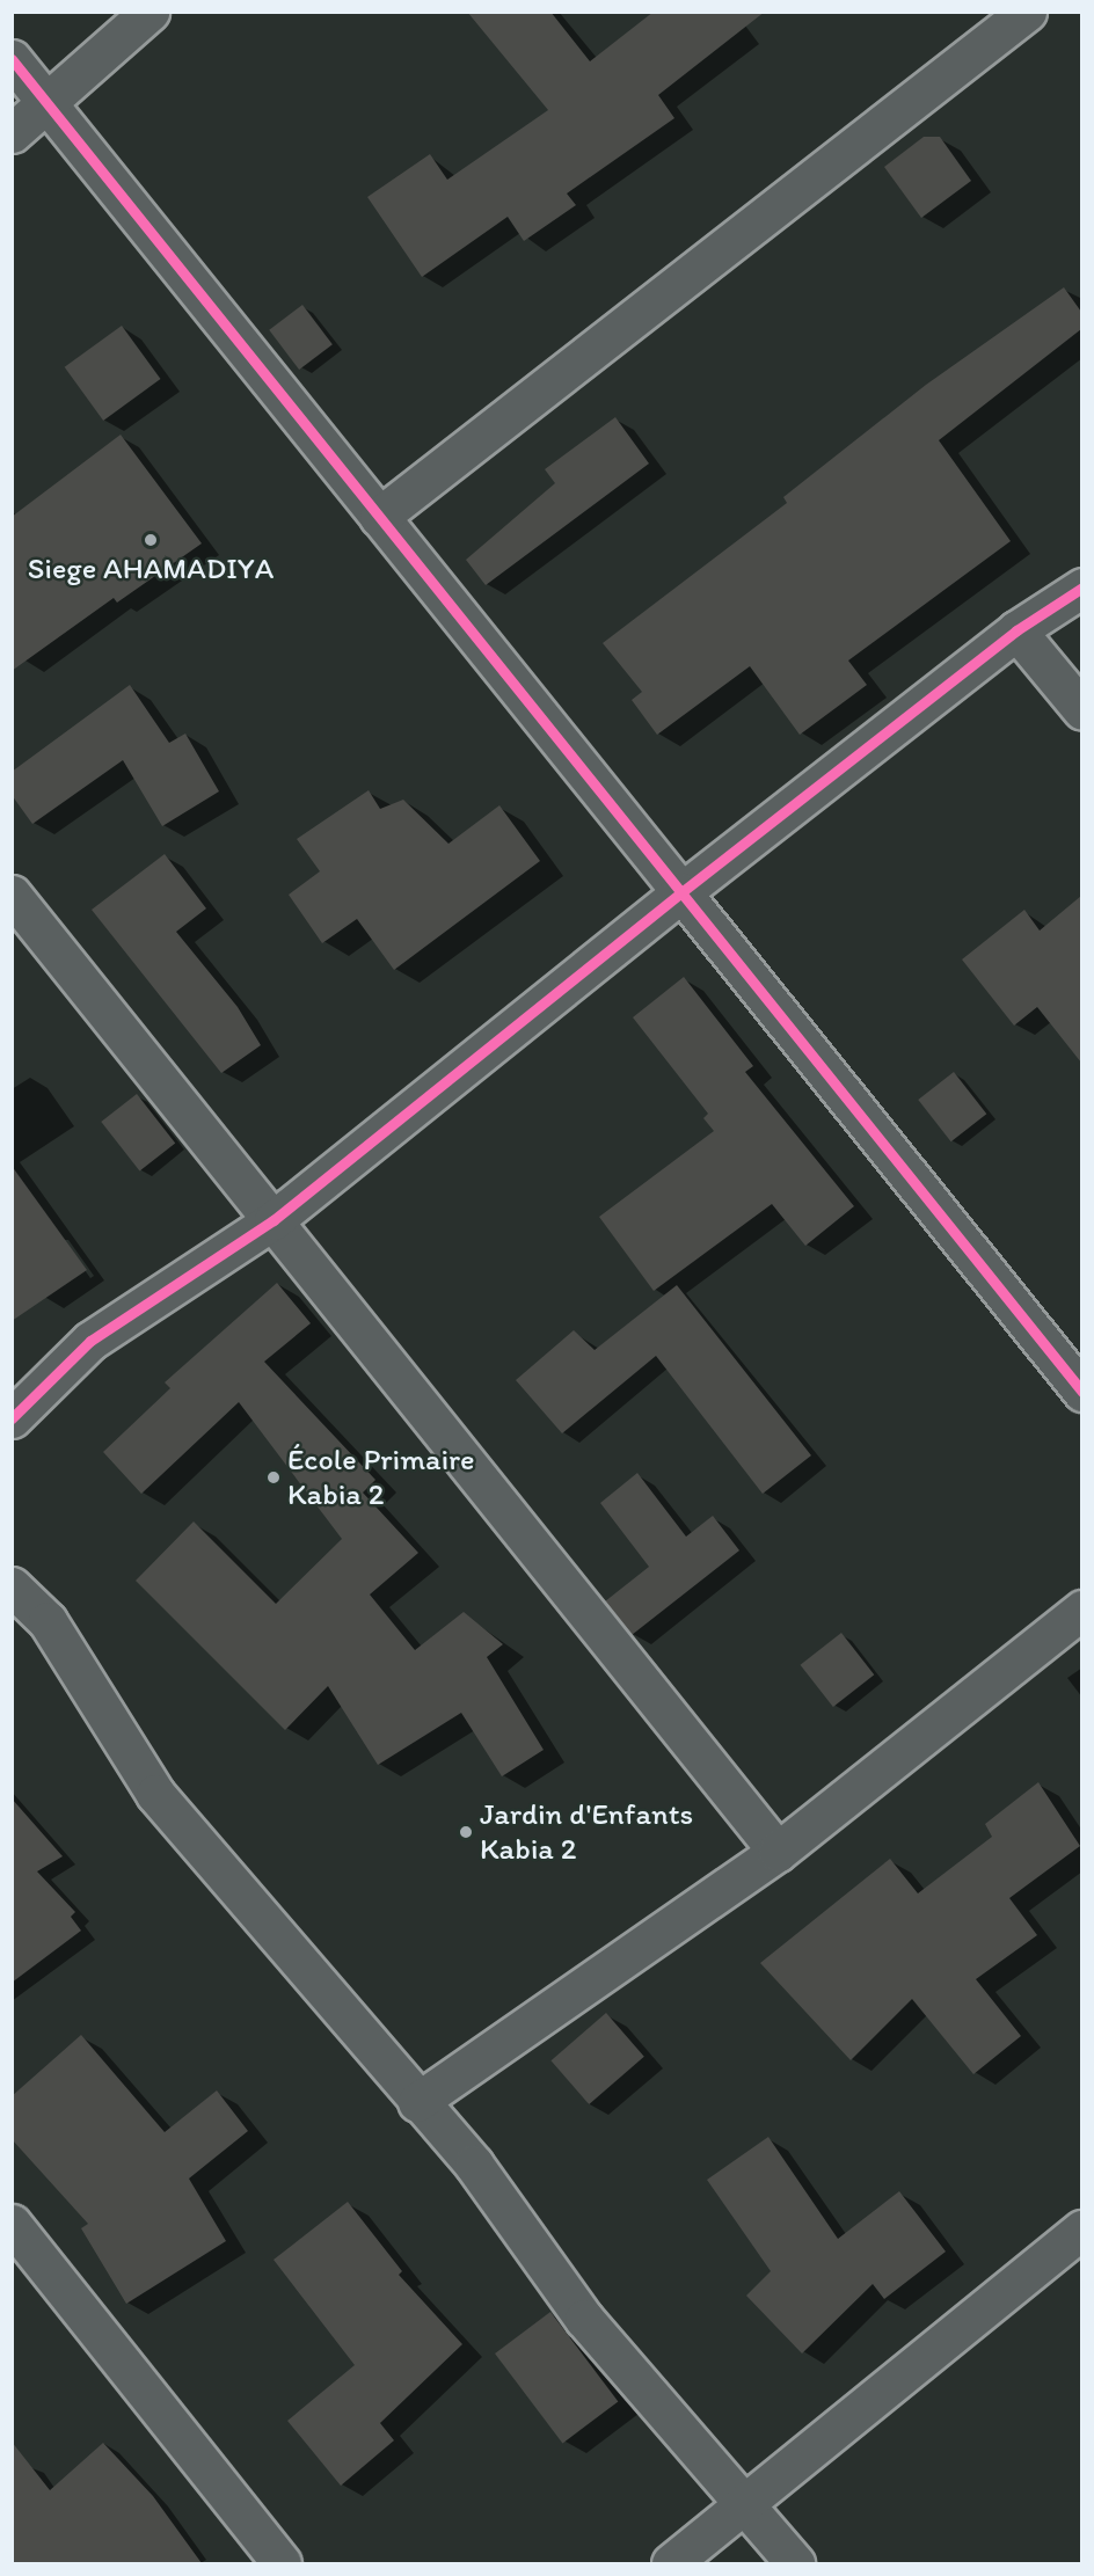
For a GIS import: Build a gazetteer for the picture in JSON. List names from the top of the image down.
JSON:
{
  "places": ["Siege AHAMADIYA", "École Primaire Kabia 2", "Jardin d'Enfants Kabia 2"]
}
